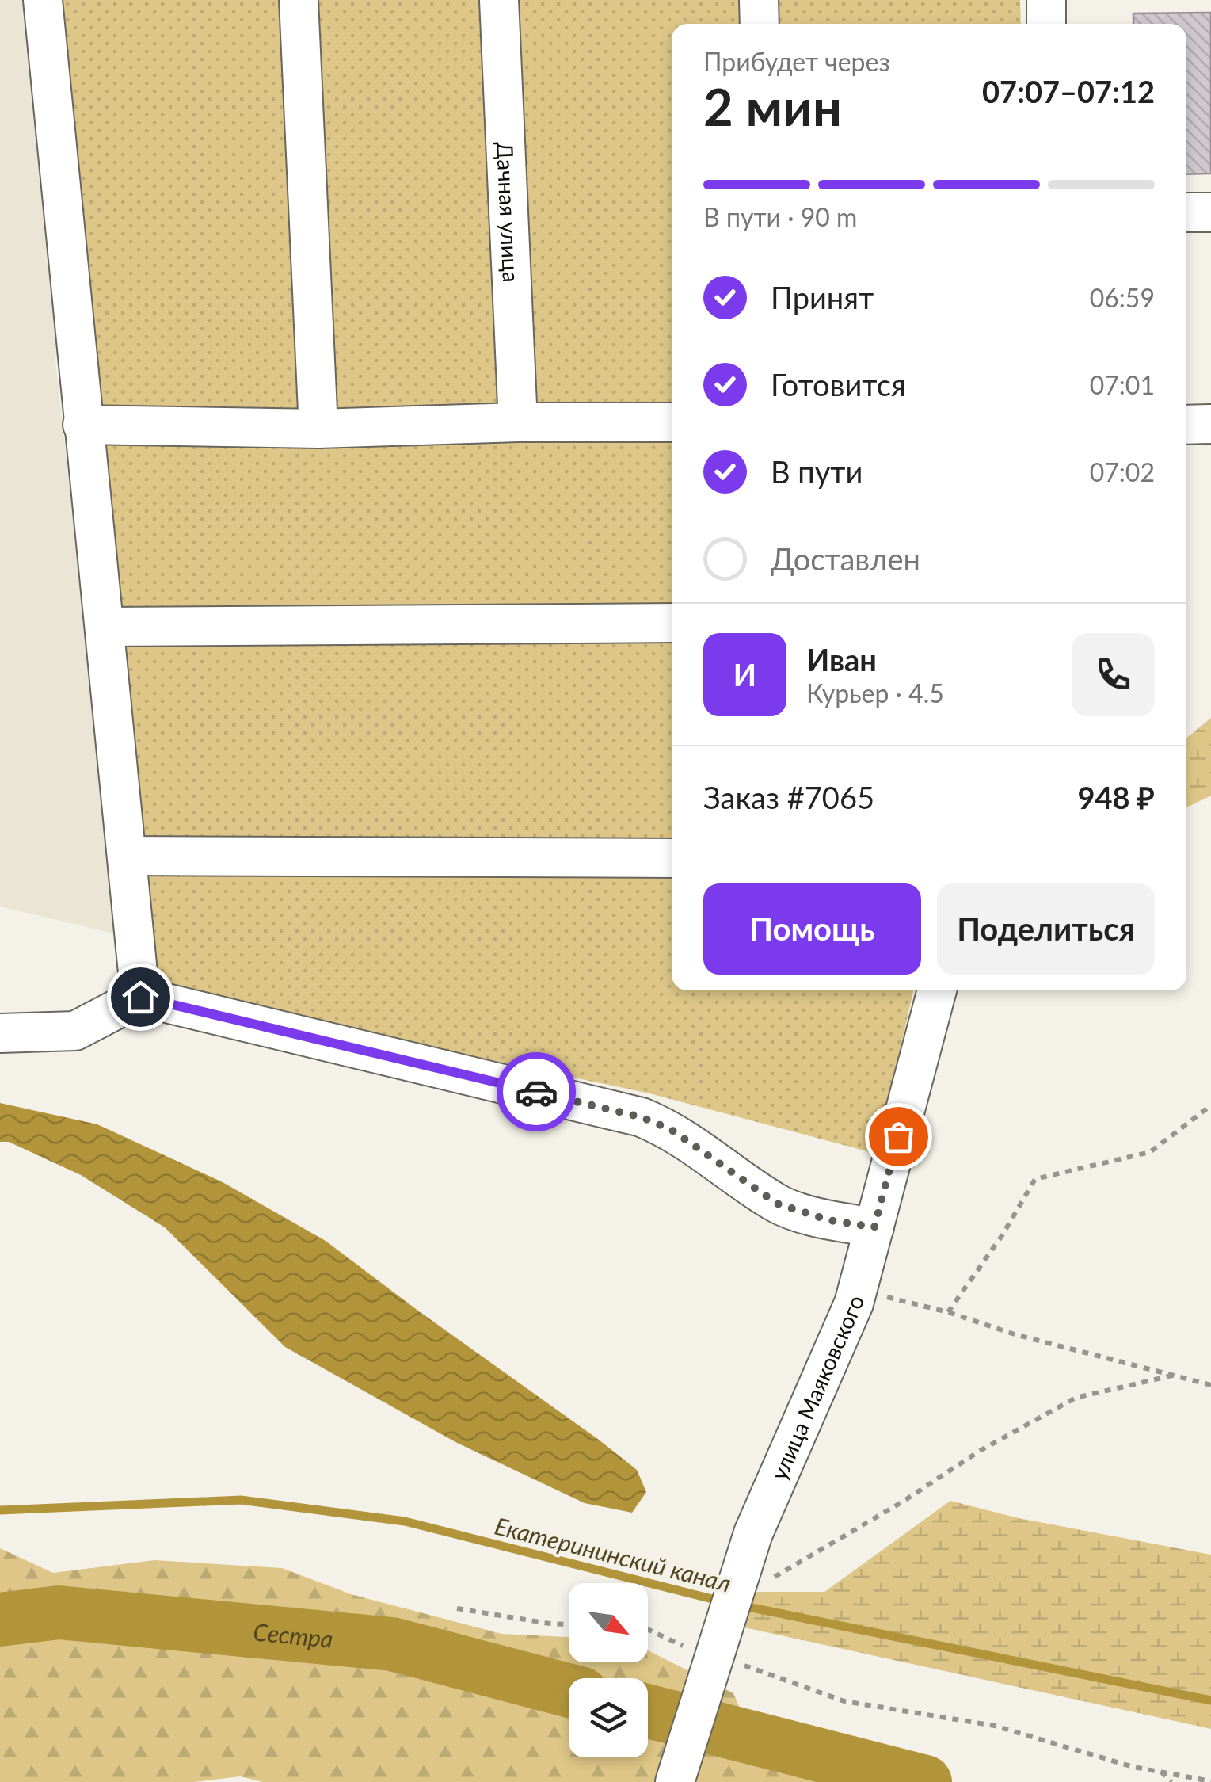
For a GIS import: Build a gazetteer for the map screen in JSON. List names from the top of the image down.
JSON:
{
  "streets": {
    "street": ["Дачная улица", "улица Маяковского"]
  },
  "water": ["Екатерининский канал", "Сестра"],
  "north": "bottom right",
  "page": {
    "heading": ["2 мин", "Прибудет через", "07:07–07:12"],
    "panel": [
      "Иван",
      "Курьер · 4.5",
      "Заказ #7065",
      "948 ₽"
    ],
    "bar": "В пути · 90 m",
    "list": [
      ["Принят", "06:59"],
      ["Готовится", "07:01"],
      ["В пути", "07:02"],
      "Доставлен"
    ],
    "round": "И",
    "buttons": ["Помощь", "Поделиться"]
  }
}
